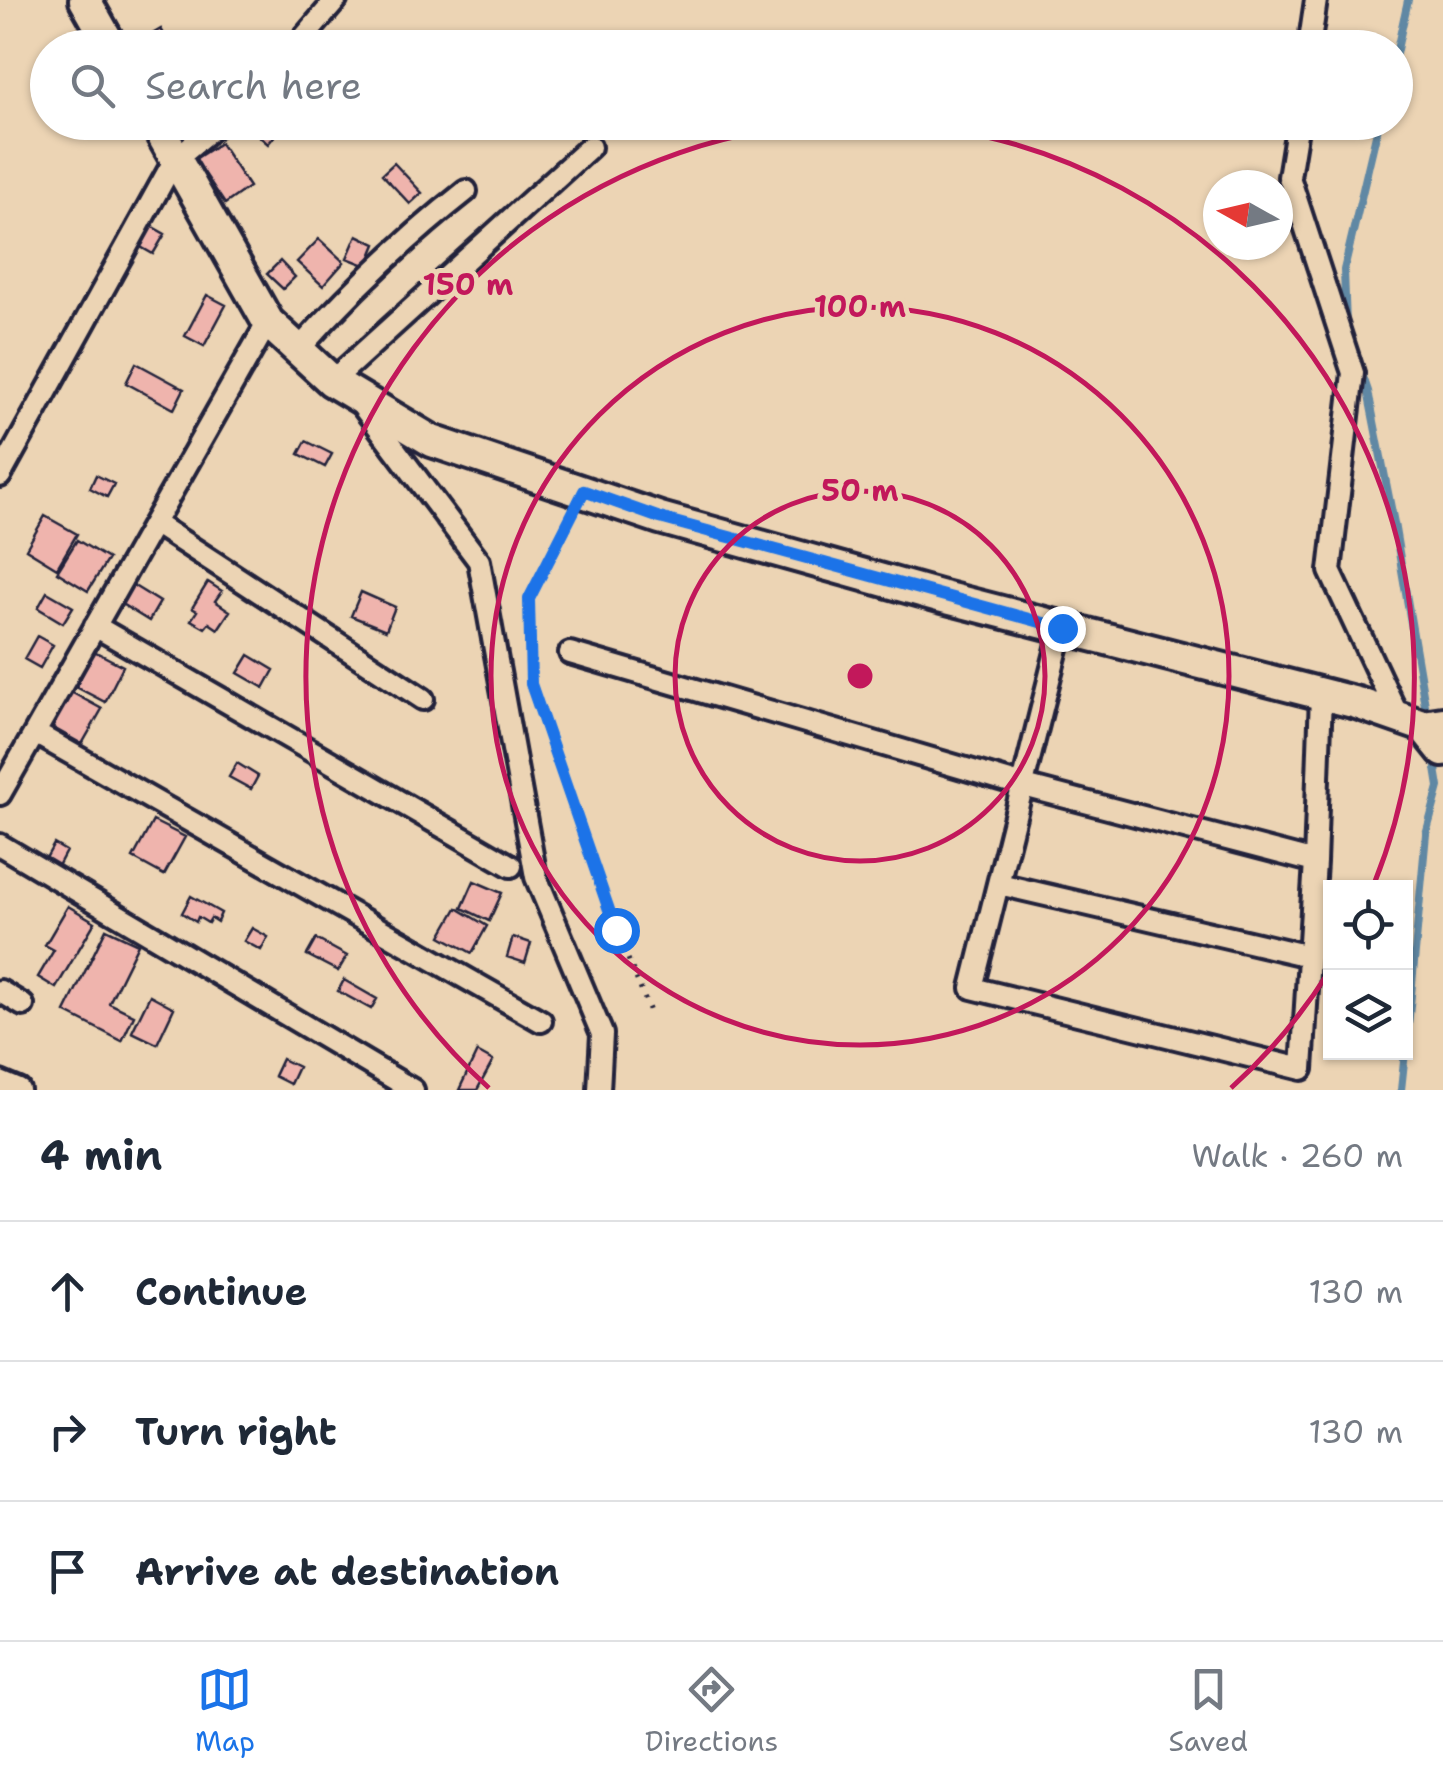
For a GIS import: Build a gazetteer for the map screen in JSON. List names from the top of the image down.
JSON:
{
  "north": "left",
  "page": {
    "search": "Search here",
    "heading": ["4 min", "Walk · 260 m"],
    "list": [
      ["Continue", "130 m"],
      ["Turn right", "130 m"],
      "Arrive at destination"
    ],
    "nav": ["Map", "Directions", "Saved"]
  },
  "rings": ["150 m", "100 m", "50 m"]
}
